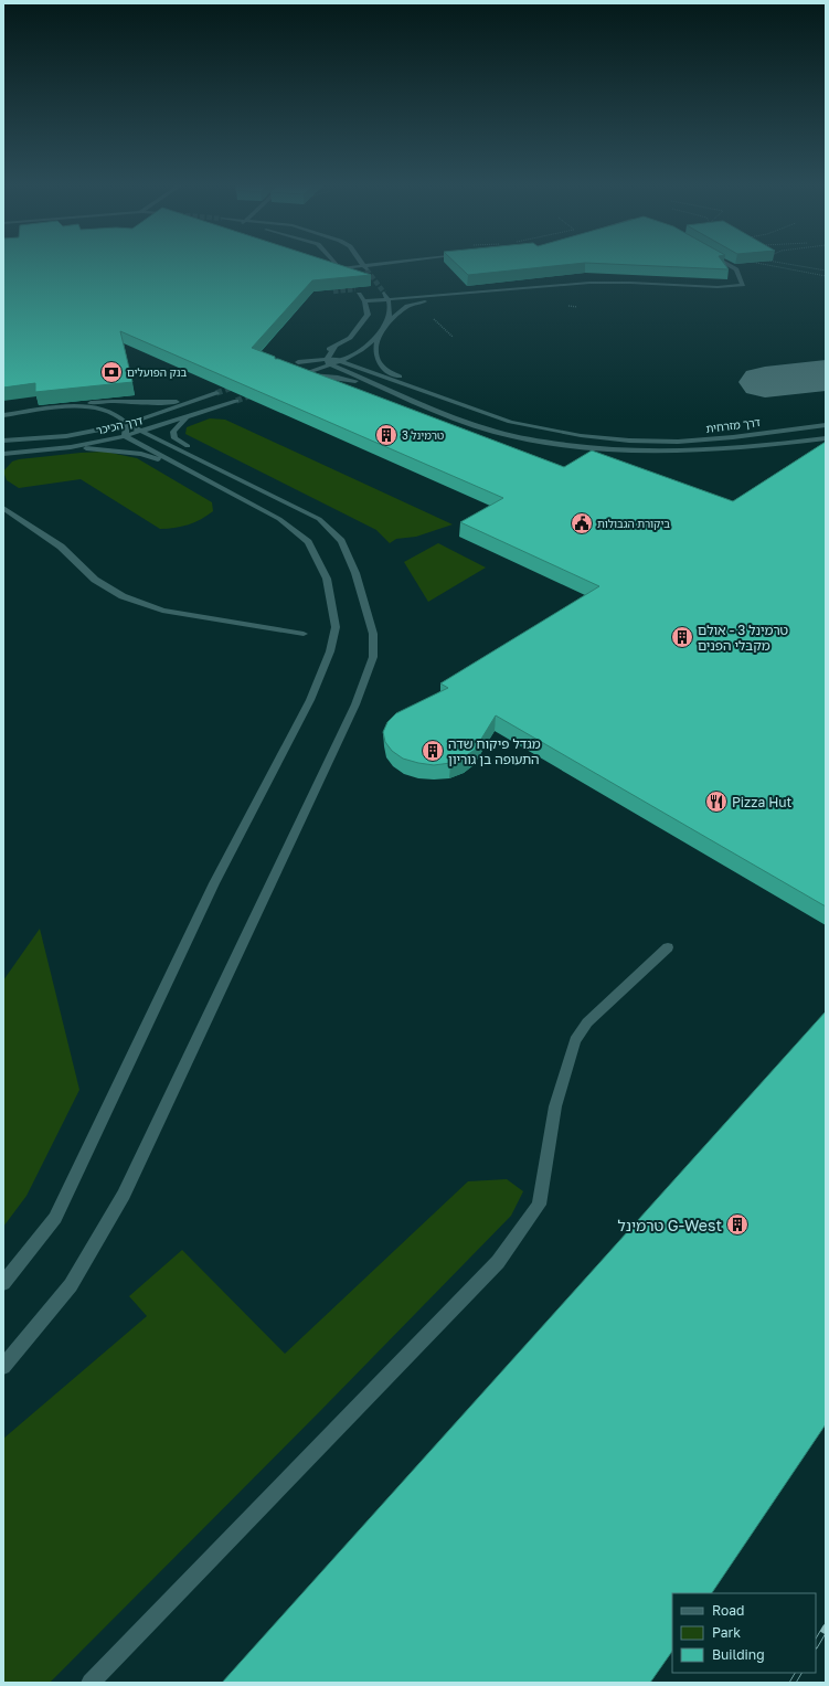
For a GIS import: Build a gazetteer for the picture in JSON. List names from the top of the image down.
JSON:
{
  "streets": {
    "street": ["דרך הכיכר", "דרך מזרחית"]
  },
  "places": {
    "bank": ["בנק הפועלים"],
    "building": [
      "טרמינל 3",
      "טרמינל 3 - אולם מקבלי הפנים",
      "מגדל פיקוח שדה התעופה בן גוריון",
      "טרמינל G-West"
    ],
    "public building": ["ביקורת הגבולות"],
    "restaurant": ["Pizza Hut"]
  },
  "legend": ["Road", "Park", "Building"]
}
